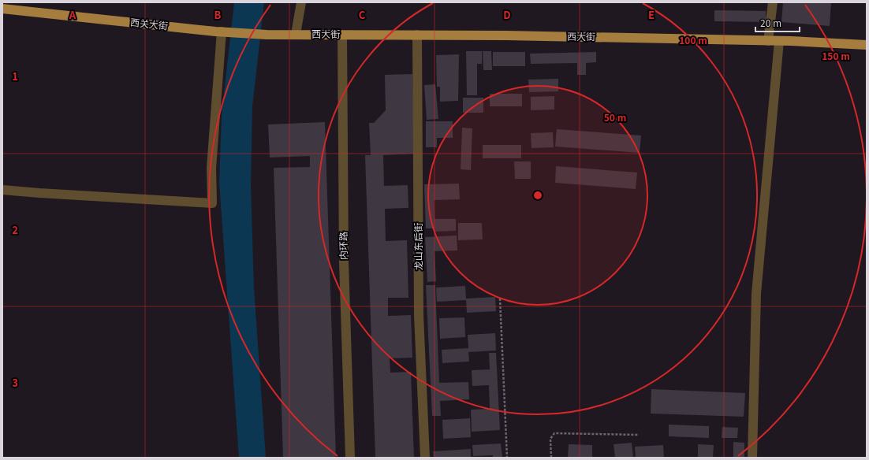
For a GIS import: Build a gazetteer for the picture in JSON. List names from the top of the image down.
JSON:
{
  "streets": {
    "main road": ["西关大街", "西大街"],
    "street": ["内环路", "龙山东后街"]
  },
  "crossings": [
    ["西关大街", "西大街"],
    ["西大街", "内环路"],
    ["西大街", "龙山东后街"]
  ],
  "scale_bar": "20 m",
  "grid": {
    "columns": [
      "A",
      "B",
      "C",
      "D",
      "E"
    ],
    "rows": ["1", "2", "3"]
  },
  "rings": ["100 m", "150 m", "50 m"]
}
